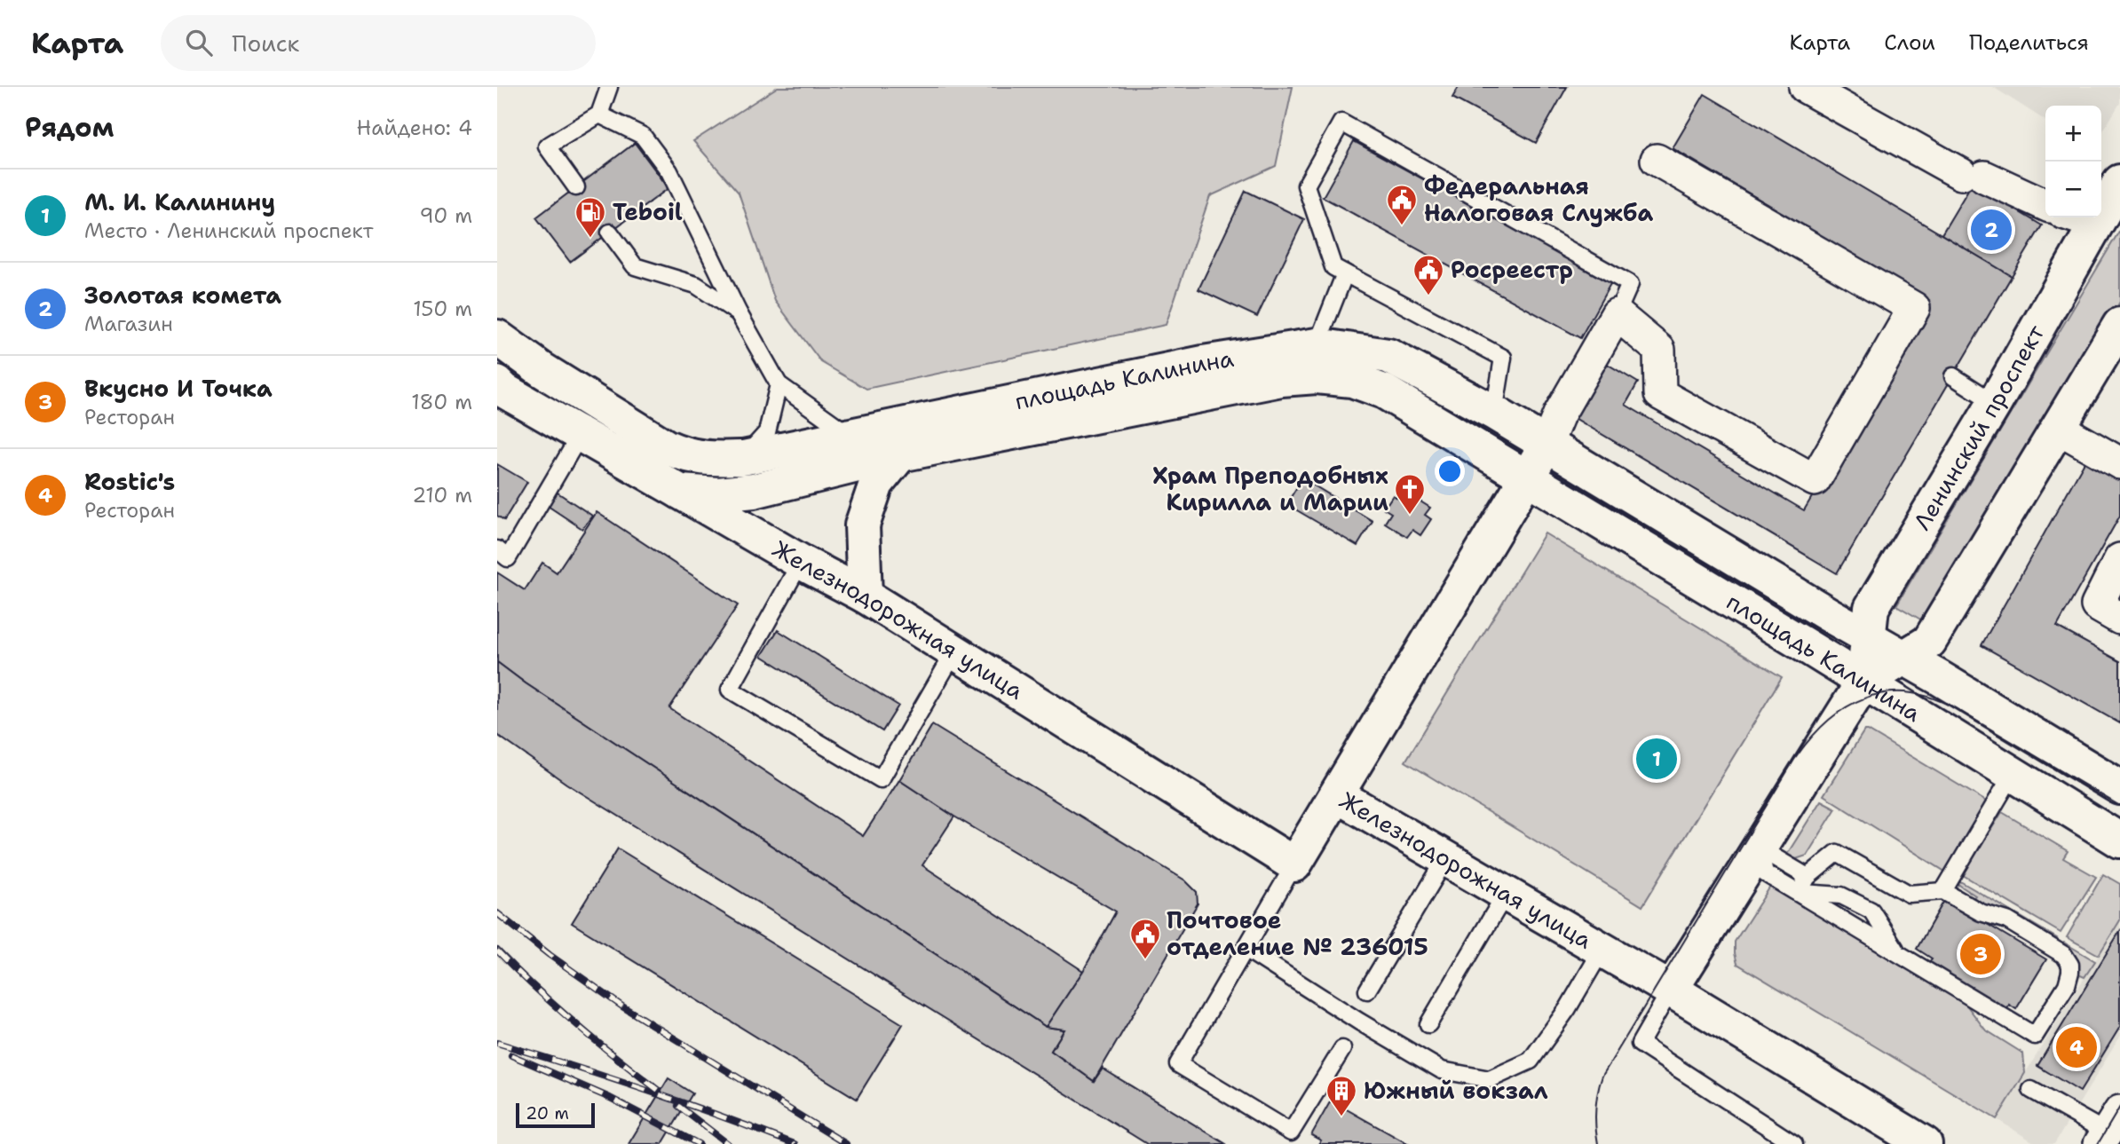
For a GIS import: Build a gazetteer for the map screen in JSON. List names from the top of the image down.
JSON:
{
  "streets": {
    "main road": ["площадь Калинина", "Ленинский проспект", "Железнодорожная улица"]
  },
  "crossings": [
    ["площадь Калинина", "Ленинский проспект"],
    ["площадь Калинина", "Железнодорожная улица"],
    ["Ленинский проспект", "Железнодорожная улица"]
  ],
  "places": {
    "public building": ["Федеральная Налоговая Служба", "Росреестр", "Почтовое отделение № 236015"],
    "fuel station": ["Teboil"],
    "church": ["Храм Преподобных Кирилла и Марии"],
    "building": ["Южный вокзал"]
  },
  "scale_bar": "20 m",
  "page": {
    "header": "Карта",
    "search": "Поиск",
    "nav": ["Карта", "Слои", "Поделиться"],
    "heading": ["Рядом", "Найдено: 4"],
    "map_buttons": ["+", "−"],
    "list": [
      {
        "mark": "1",
        "name": "М. И. Калинину",
        "note": "Место · Ленинский проспект",
        "value": "90 m"
      },
      {
        "mark": "2",
        "name": "Золотая комета",
        "note": "Магазин",
        "value": "150 m"
      },
      {
        "mark": "3",
        "name": "Вкусно И Точка",
        "note": "Ресторан",
        "value": "180 m"
      },
      {
        "mark": "4",
        "name": "Rostic's",
        "note": "Ресторан",
        "value": "210 m"
      }
    ],
    "pins": [
      "2",
      "1",
      "3",
      "4"
    ],
    "scale": "20 m"
  }
}
